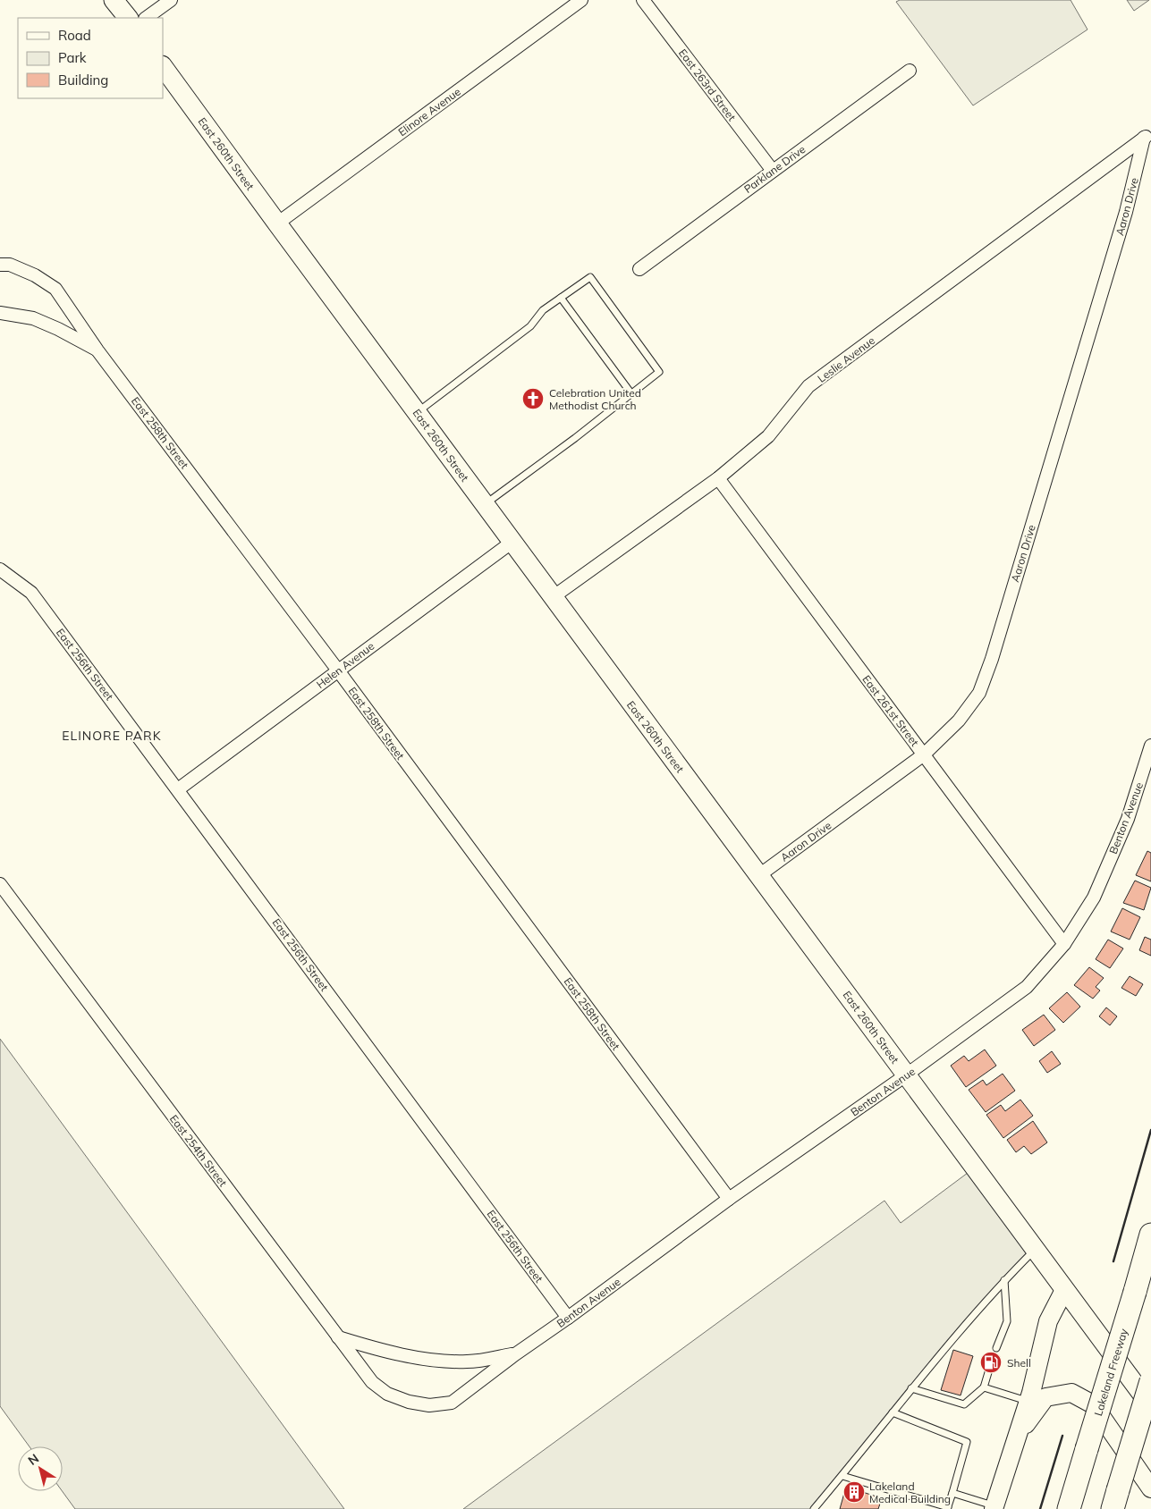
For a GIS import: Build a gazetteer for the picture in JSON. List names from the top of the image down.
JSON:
{
  "streets": {
    "highway": ["Lakeland Freeway"],
    "main road": ["East 260th Street"],
    "street": [
      "East 263rd Street",
      "Elinore Avenue",
      "Parklane Drive",
      "Aaron Drive",
      "Leslie Avenue",
      "East 258th Street",
      "East 256th Street",
      "Helen Avenue",
      "East 261st Street",
      "Benton Avenue",
      "East 254th Street"
    ]
  },
  "crossings": [
    ["East 263rd Street", "Parklane Drive"],
    ["Elinore Avenue", "East 260th Street"],
    ["East 260th Street", "Aaron Drive"],
    ["East 260th Street", "Leslie Avenue"],
    ["East 260th Street", "Helen Avenue"],
    ["East 260th Street", "Benton Avenue"],
    ["Aaron Drive", "Leslie Avenue"],
    ["Aaron Drive", "East 261st Street"],
    ["Leslie Avenue", "East 261st Street"],
    ["East 258th Street", "Helen Avenue"],
    ["East 258th Street", "Benton Avenue"],
    ["East 256th Street", "Helen Avenue"],
    ["East 256th Street", "Benton Avenue"],
    ["East 261st Street", "Benton Avenue"],
    ["Benton Avenue", "East 254th Street"]
  ],
  "districts": ["ELINORE PARK"],
  "places": {
    "church": ["Celebration United Methodist Church"],
    "fuel station": ["Shell"],
    "building": ["Lakeland Medical Building"]
  },
  "legend": ["Road", "Park", "Building"],
  "north": "top left"
}
